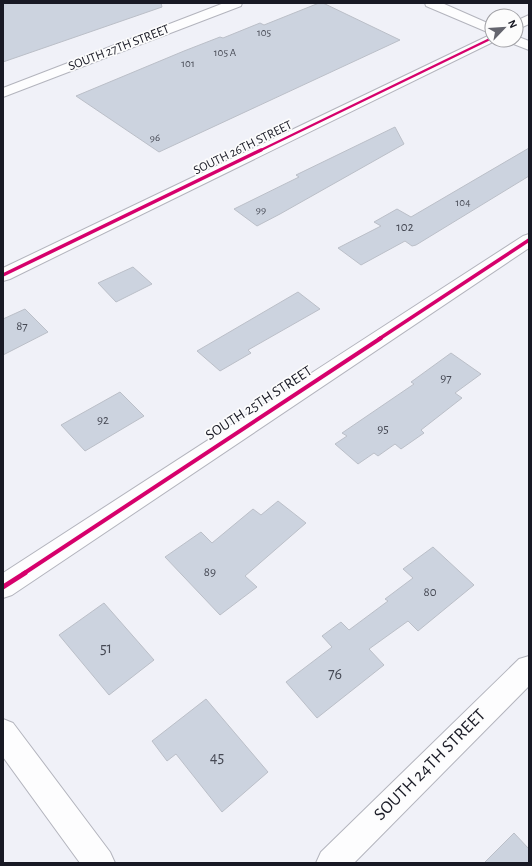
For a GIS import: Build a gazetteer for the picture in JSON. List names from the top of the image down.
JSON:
{
  "streets": {
    "street": [
      "SOUTH 27TH STREET",
      "SOUTH 26TH STREET",
      "SOUTH 25TH STREET",
      "SOUTH 24TH STREET"
    ]
  },
  "house_numbers": [
    "105",
    "105 A",
    "101",
    "96",
    "104",
    "99",
    "102",
    "87",
    "97",
    "92",
    "95",
    "89",
    "80",
    "51",
    "76",
    "45"
  ],
  "north": "top right"
}
